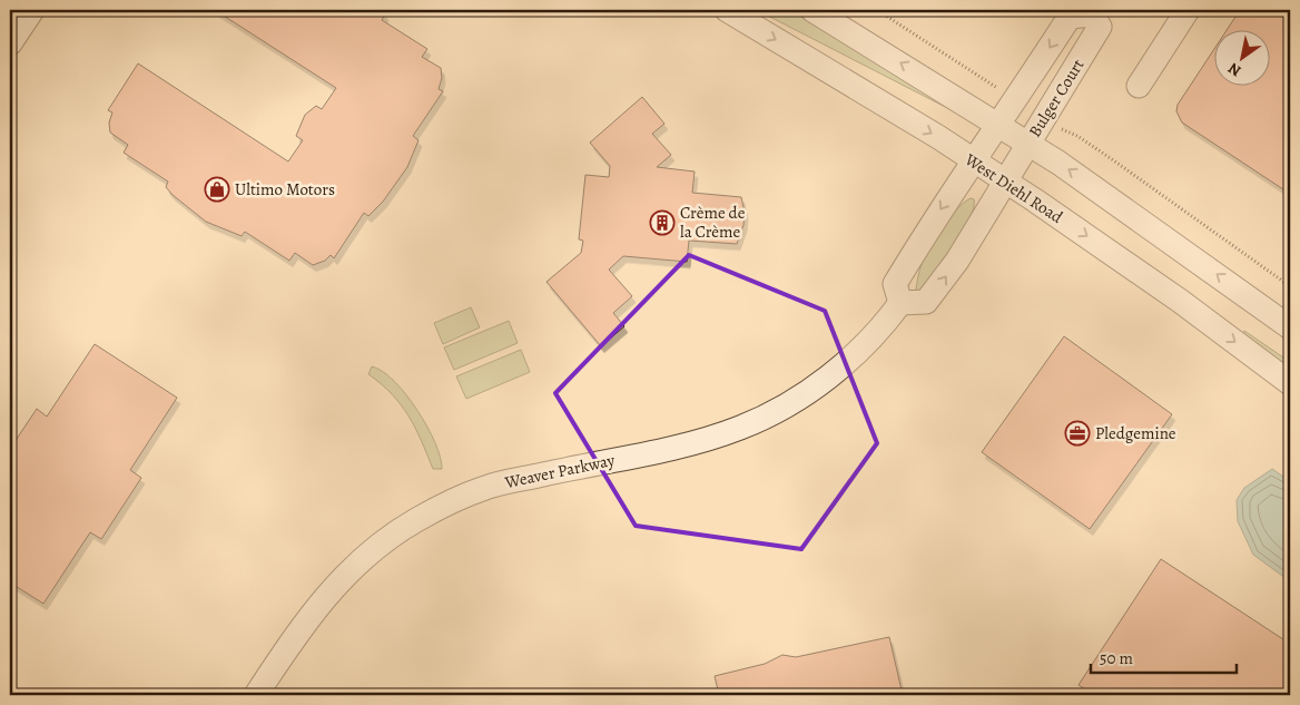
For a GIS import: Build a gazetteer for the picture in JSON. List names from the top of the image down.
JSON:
{
  "streets": {
    "street": ["Bulger Court", "West Diehl Road", "Weaver Parkway"]
  },
  "crossings": [
    ["Bulger Court", "West Diehl Road"]
  ],
  "places": {
    "shop": ["Ultimo Motors"],
    "building": ["Crème de la Crème"],
    "office": ["Pledgemine"]
  },
  "scale_bar": "50 m",
  "north": "bottom left"
}
